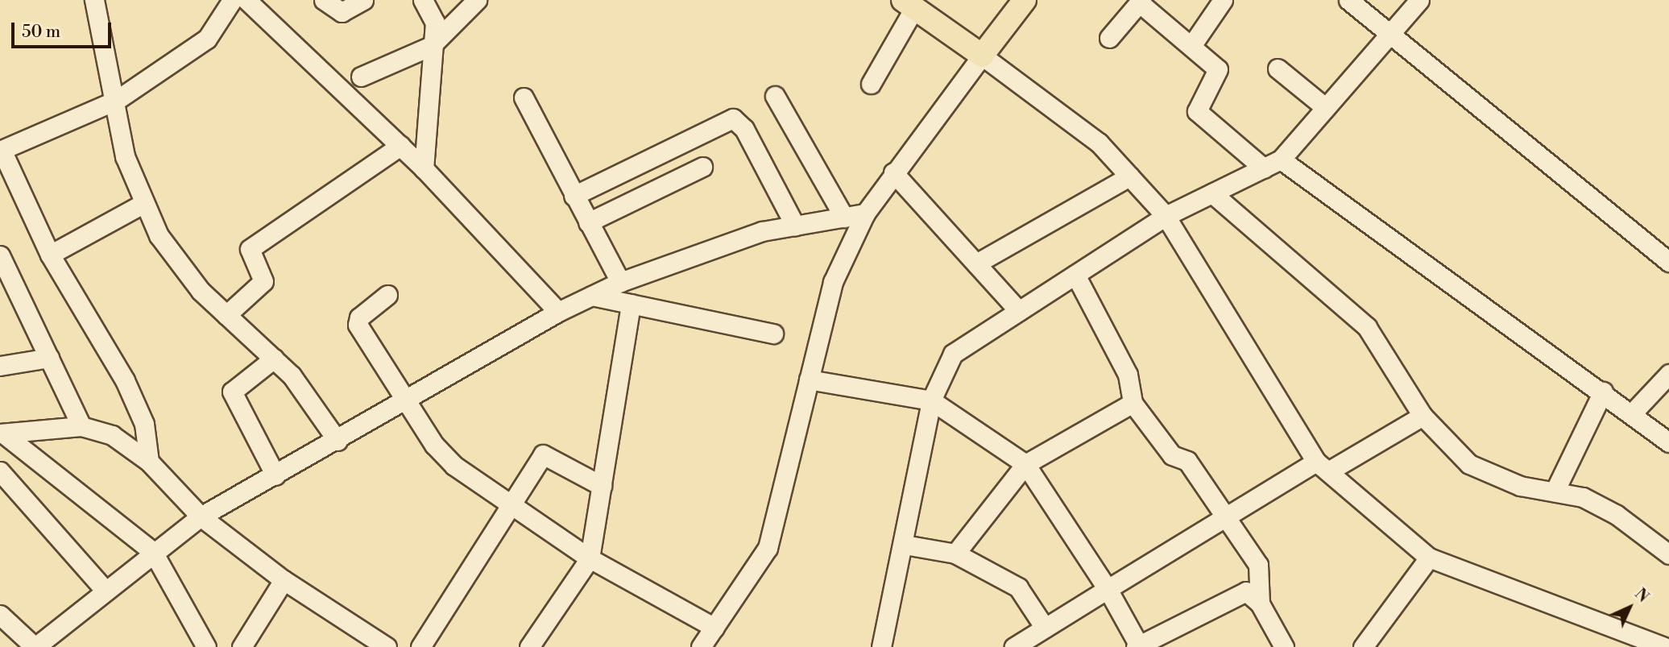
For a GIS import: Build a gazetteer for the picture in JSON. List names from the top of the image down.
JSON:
{
  "scale_bar": "50 m",
  "north": "top right"
}
